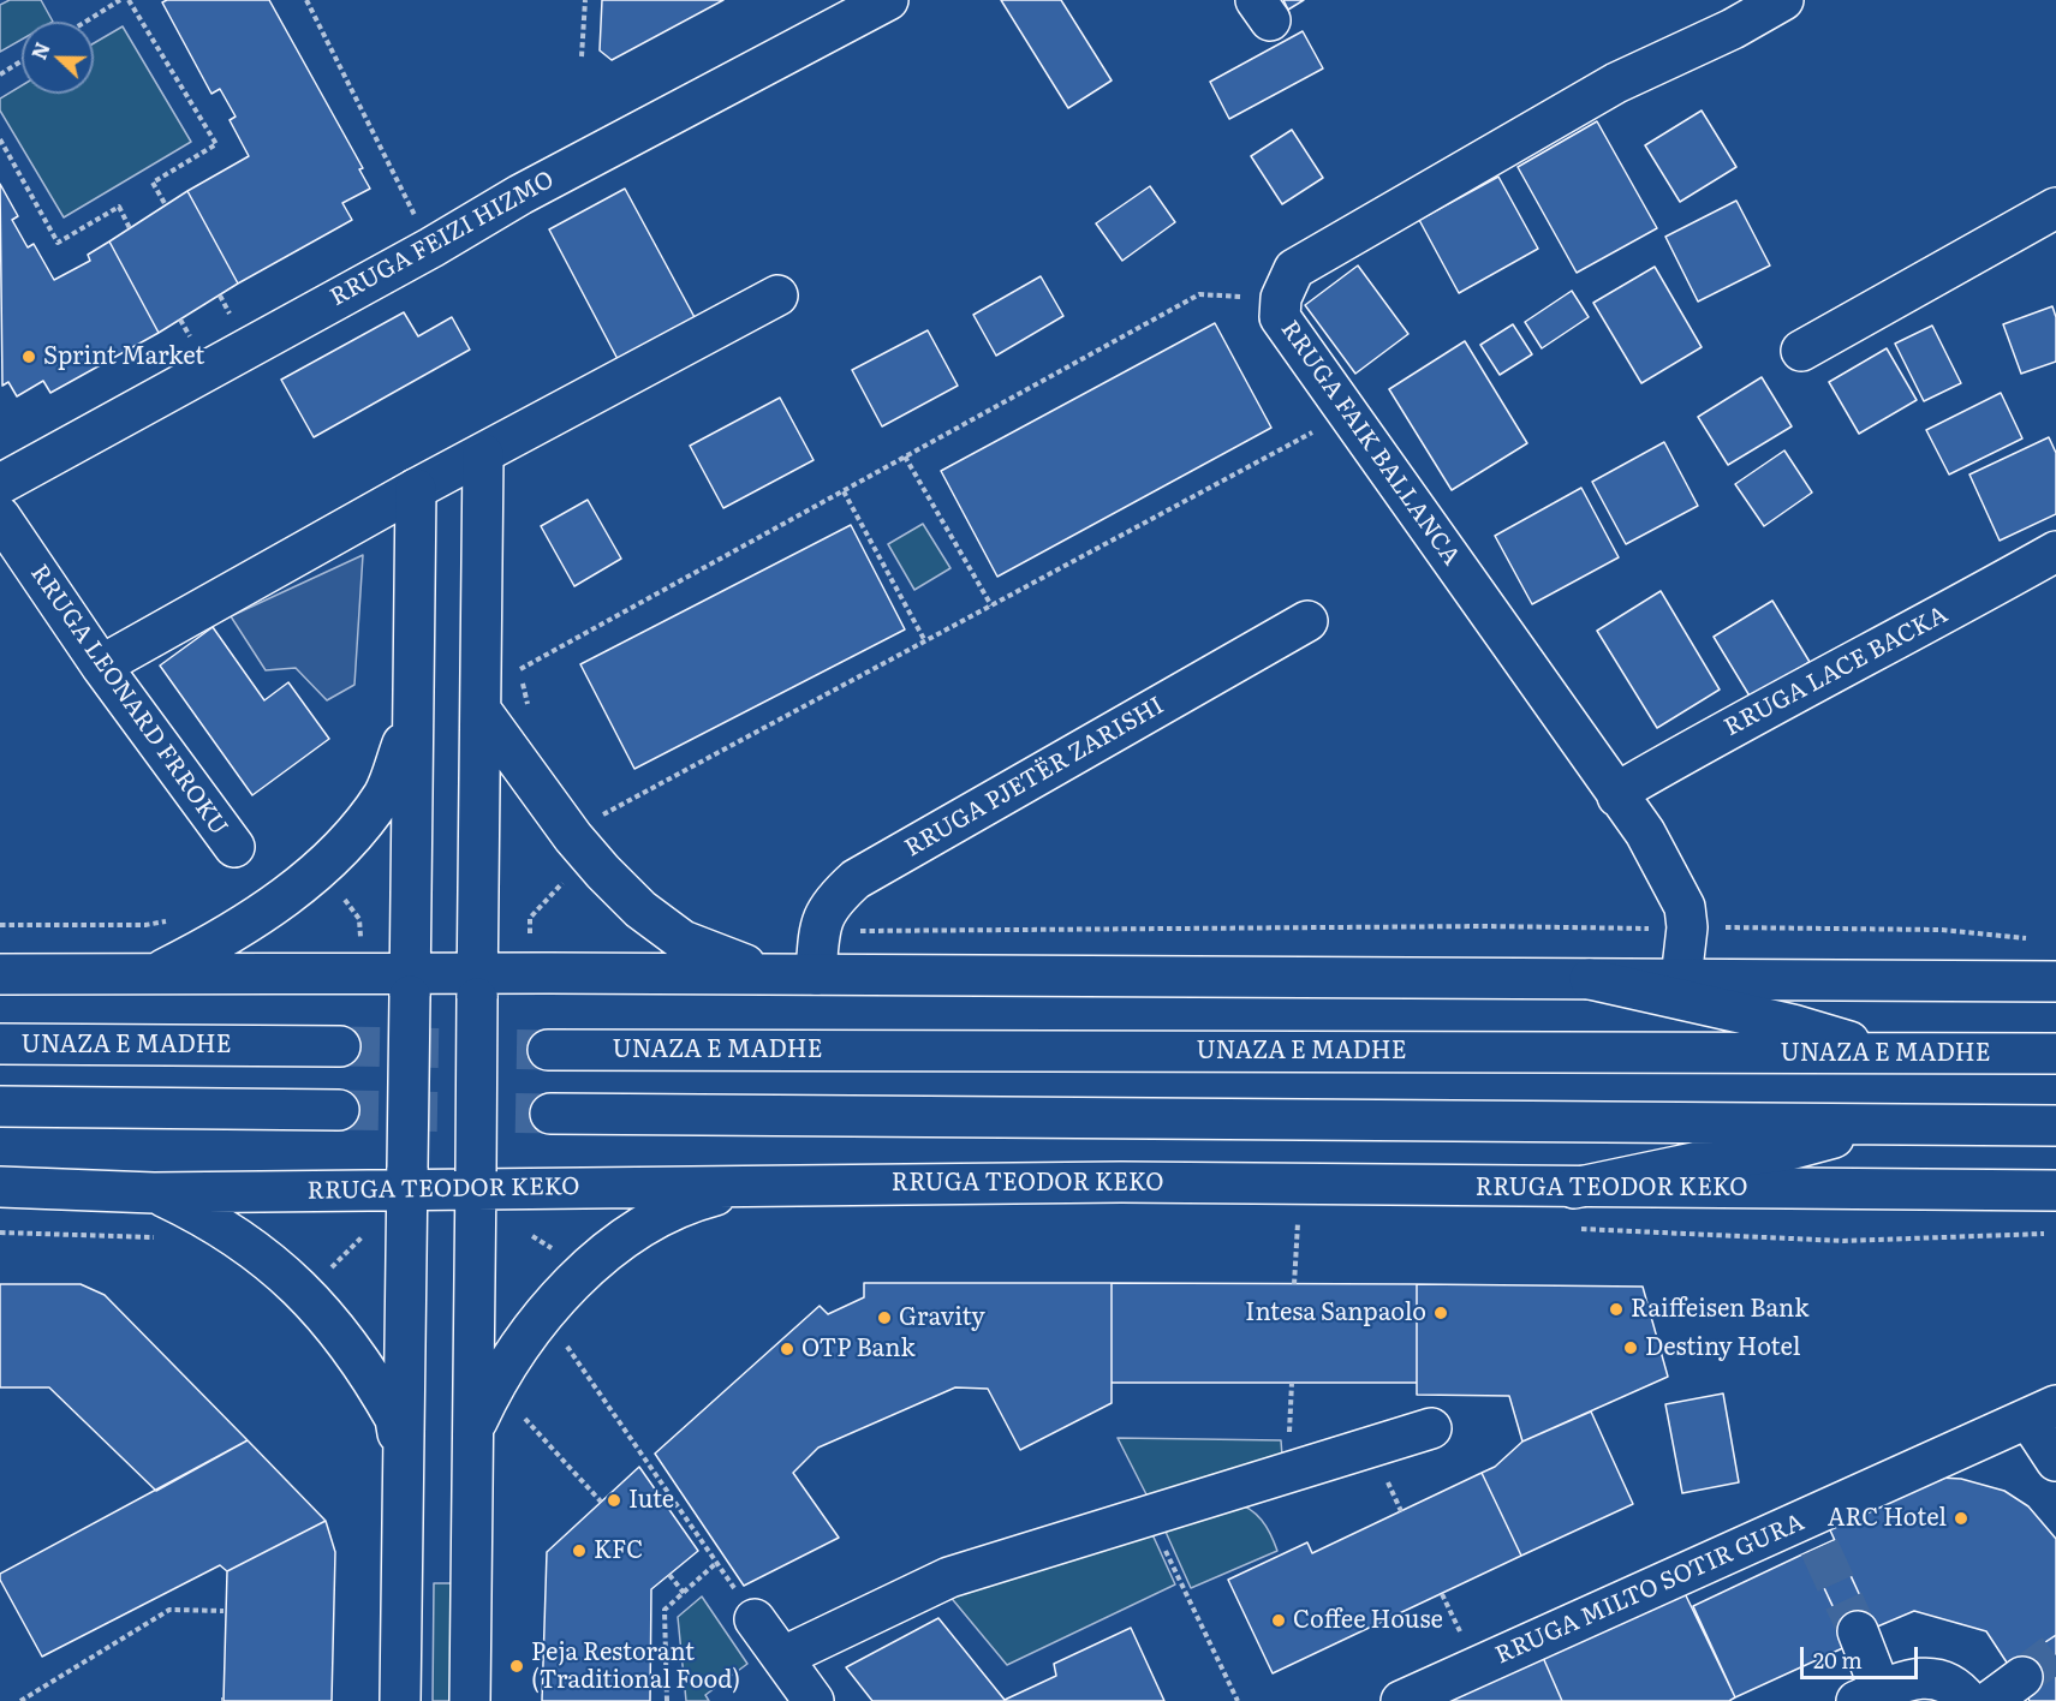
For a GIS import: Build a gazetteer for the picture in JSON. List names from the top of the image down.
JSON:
{
  "streets": {
    "main road": [
      "RRUGA FEIZI HIZMO",
      "RRUGA FAIK BALLANCA",
      "RRUGA LACE BACKA",
      "RRUGA LEONARD FRROKU",
      "RRUGA PJETËR ZARISHI",
      "UNAZA E MADHE",
      "RRUGA TEODOR KEKO",
      "RRUGA MILTO SOTIR GURA"
    ]
  },
  "crossings": [
    ["RRUGA FAIK BALLANCA", "RRUGA LACE BACKA"]
  ],
  "places": [
    "Sprint Market",
    "Raiffeisen Bank",
    "Intesa Sanpaolo",
    "Gravity",
    "Destiny Hotel",
    "OTP Bank",
    "Iute",
    "ARC Hotel",
    "KFC",
    "Coffee House",
    "Peja Restorant (Traditional Food)"
  ],
  "scale_bar": "20 m",
  "north": "left"
}
